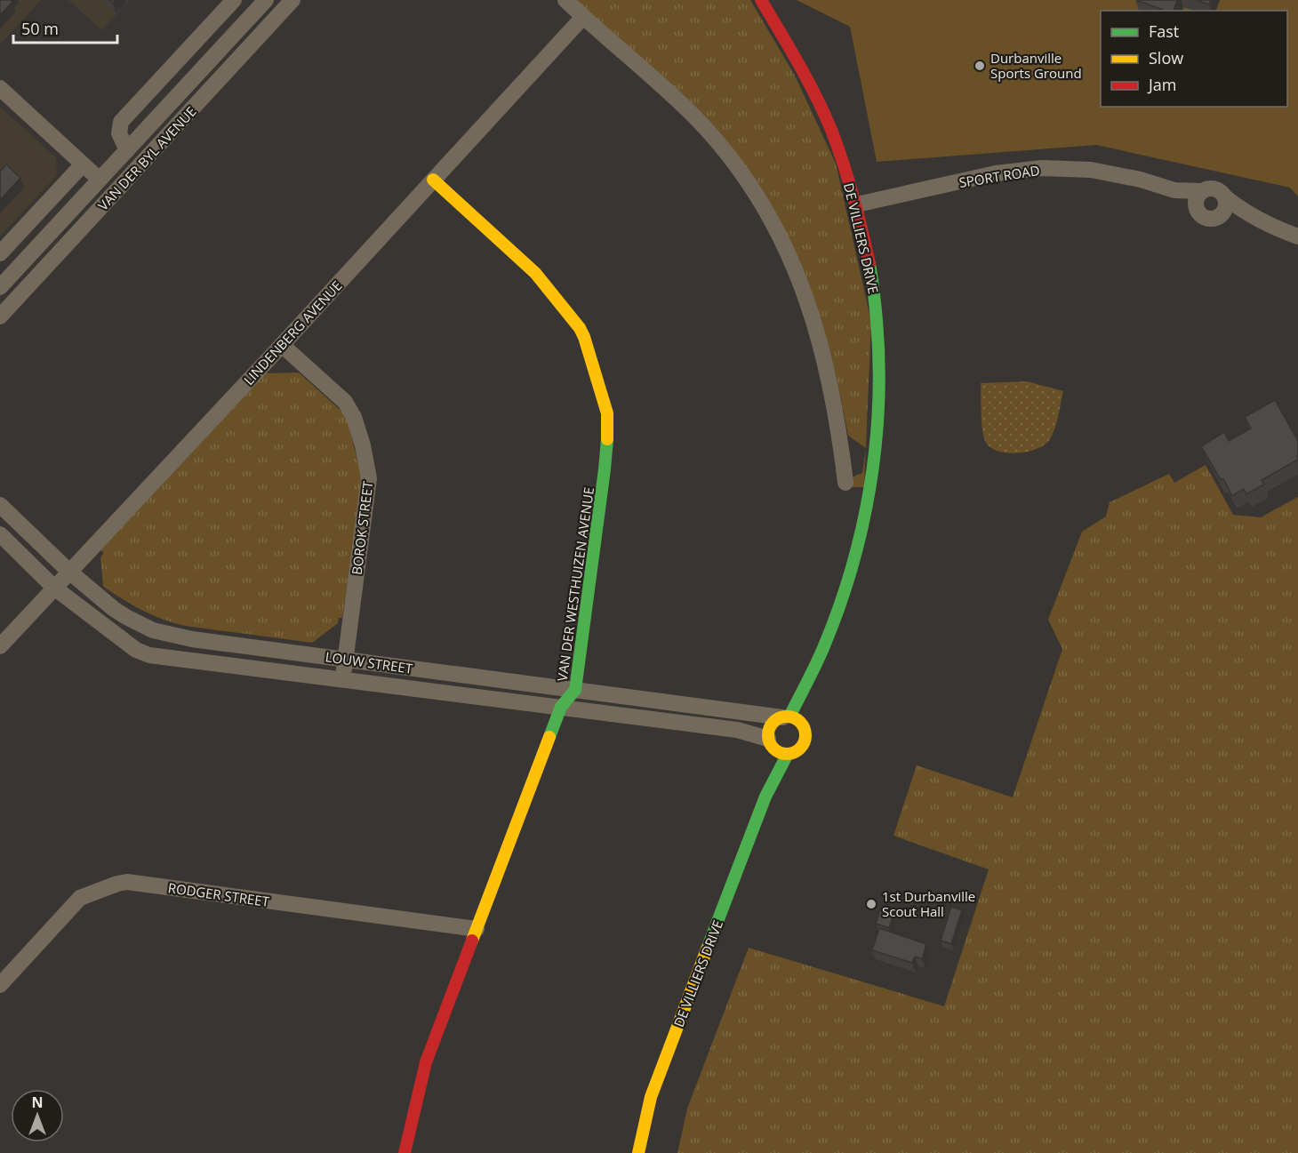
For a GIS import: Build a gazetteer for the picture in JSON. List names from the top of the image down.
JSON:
{
  "streets": {
    "street": [
      "VAN DER BYL AVENUE",
      "SPORT ROAD",
      "DE VILLIERS DRIVE",
      "LINDENBERG AVENUE",
      "BOROK STREET",
      "VAN DER WESTHUIZEN AVENUE",
      "LOUW STREET",
      "RODGER STREET"
    ]
  },
  "crossings": [
    ["SPORT ROAD", "DE VILLIERS DRIVE"],
    ["DE VILLIERS DRIVE", "LOUW STREET"],
    ["LINDENBERG AVENUE", "BOROK STREET"],
    ["LINDENBERG AVENUE", "VAN DER WESTHUIZEN AVENUE"],
    ["LINDENBERG AVENUE", "LOUW STREET"],
    ["BOROK STREET", "LOUW STREET"],
    ["VAN DER WESTHUIZEN AVENUE", "LOUW STREET"],
    ["VAN DER WESTHUIZEN AVENUE", "RODGER STREET"]
  ],
  "places": ["Durbanville Sports Ground", "1st Durbanville Scout Hall"],
  "legend": ["Fast", "Slow", "Jam"],
  "scale_bar": "50 m",
  "north": "top"
}
